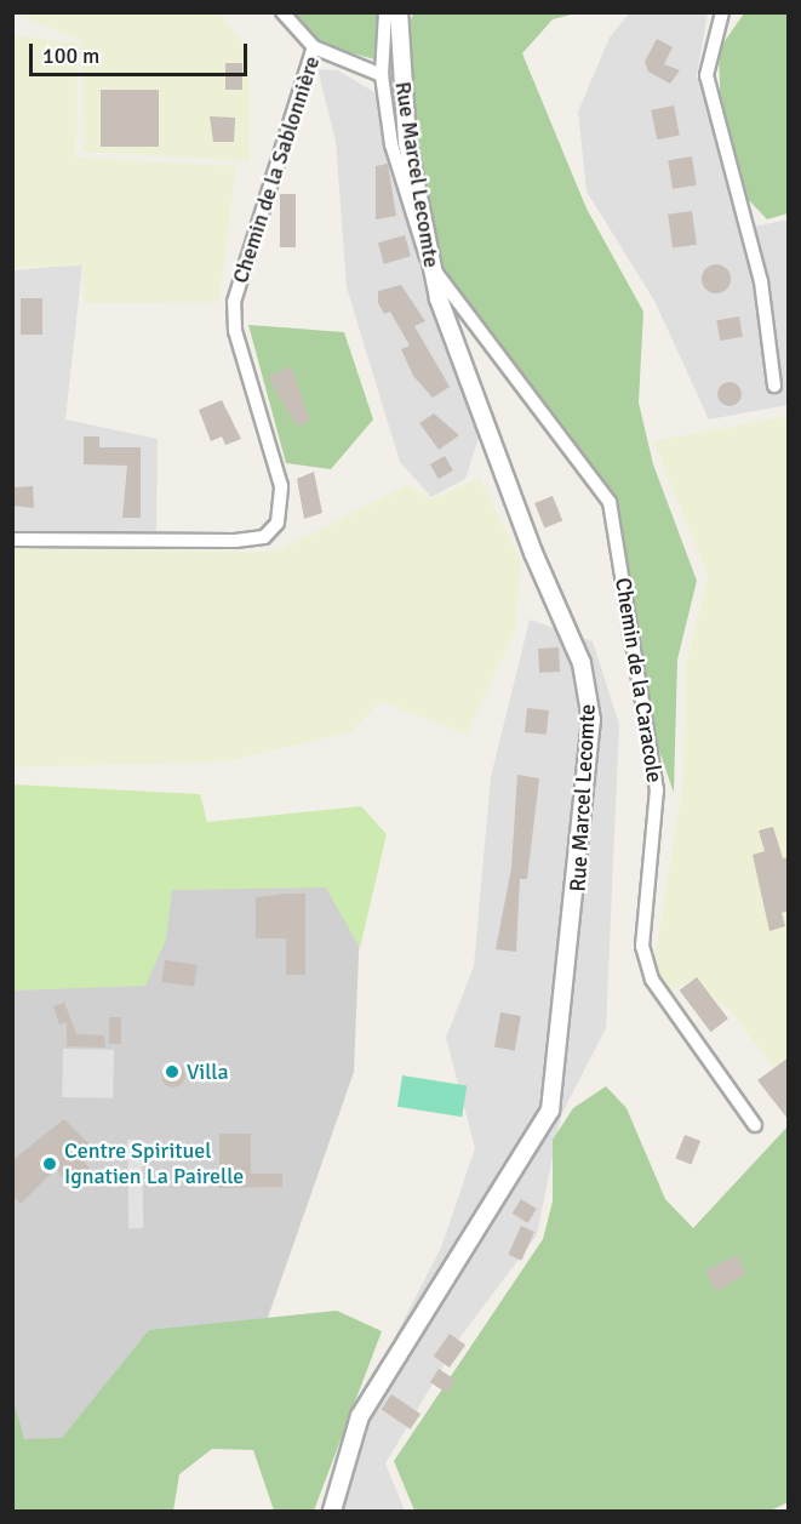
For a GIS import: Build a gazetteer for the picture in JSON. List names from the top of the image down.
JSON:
{
  "streets": {
    "street": ["Chemin de la Sablonnière", "Rue Marcel Lecomte", "Chemin de la Caracole"]
  },
  "crossings": [
    ["Chemin de la Sablonnière", "Chemin de la Caracole"],
    ["Rue Marcel Lecomte", "Chemin de la Caracole"]
  ],
  "places": ["Villa", "Centre Spirituel Ignatien La Pairelle"],
  "scale_bar": "100 m"
}
